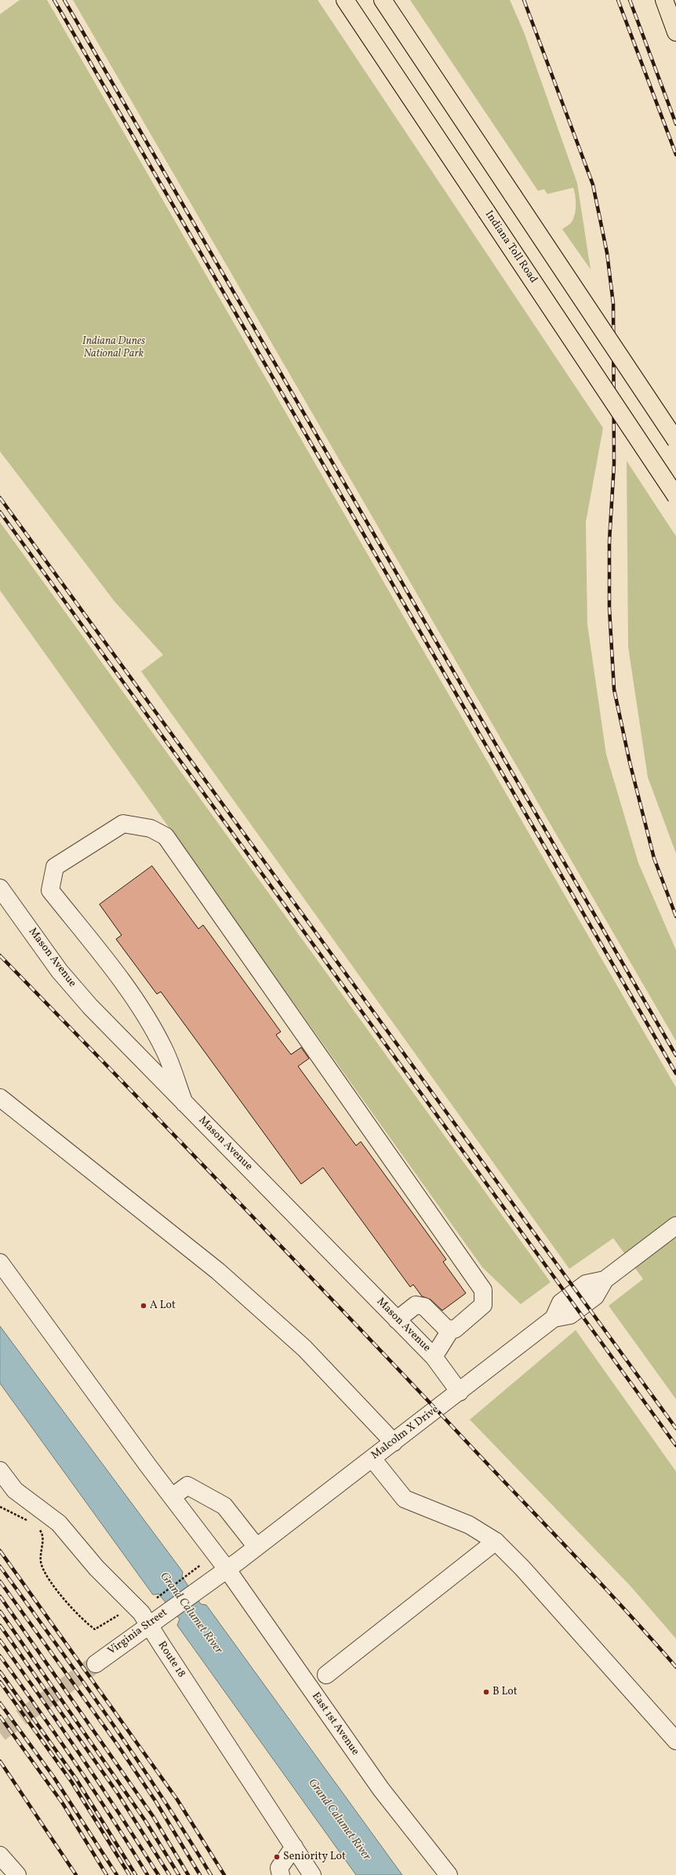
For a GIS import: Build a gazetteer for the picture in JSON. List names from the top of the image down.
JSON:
{
  "streets": {
    "main road": ["Indiana Toll Road"],
    "street": [
      "Mason Avenue",
      "Malcolm X Drive",
      "Virginia Street",
      "Route 18",
      "East 1st Avenue"
    ]
  },
  "crossings": [
    ["Mason Avenue", "Malcolm X Drive"],
    ["Malcolm X Drive", "Virginia Street"],
    ["Virginia Street", "Route 18"],
    ["Virginia Street", "East 1st Avenue"]
  ],
  "water": ["Grand Calumet River"],
  "parks": ["Indiana Dunes National Park"],
  "places": ["A Lot", "B Lot", "Seniority Lot"]
}
